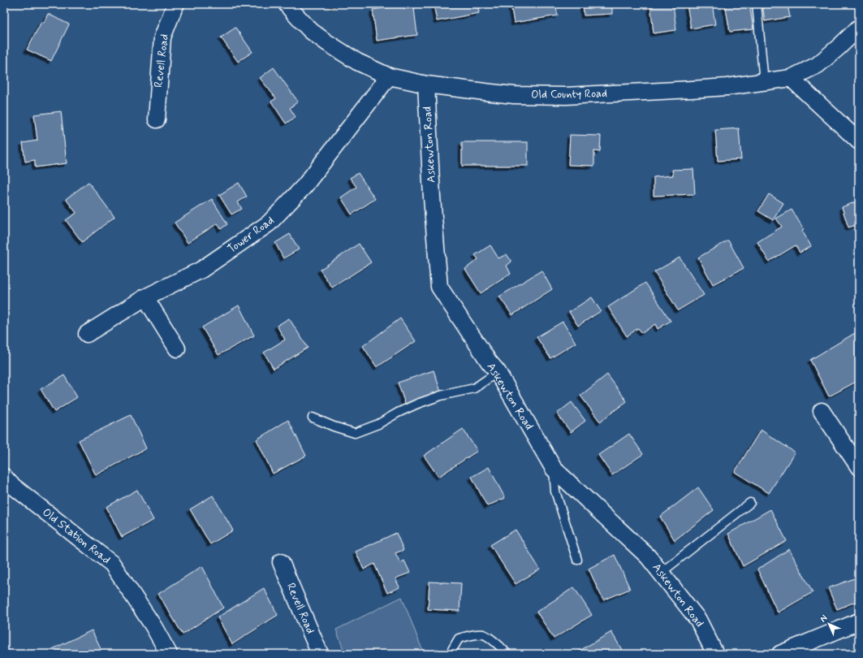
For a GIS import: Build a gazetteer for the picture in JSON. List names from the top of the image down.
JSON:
{
  "streets": {
    "street": [
      "Revell Road",
      "Old County Road",
      "Askewton Road",
      "Tower Road",
      "Old Station Road"
    ]
  },
  "crossings": [
    ["Old County Road", "Askewton Road"],
    ["Old County Road", "Tower Road"]
  ],
  "north": "top left"
}
